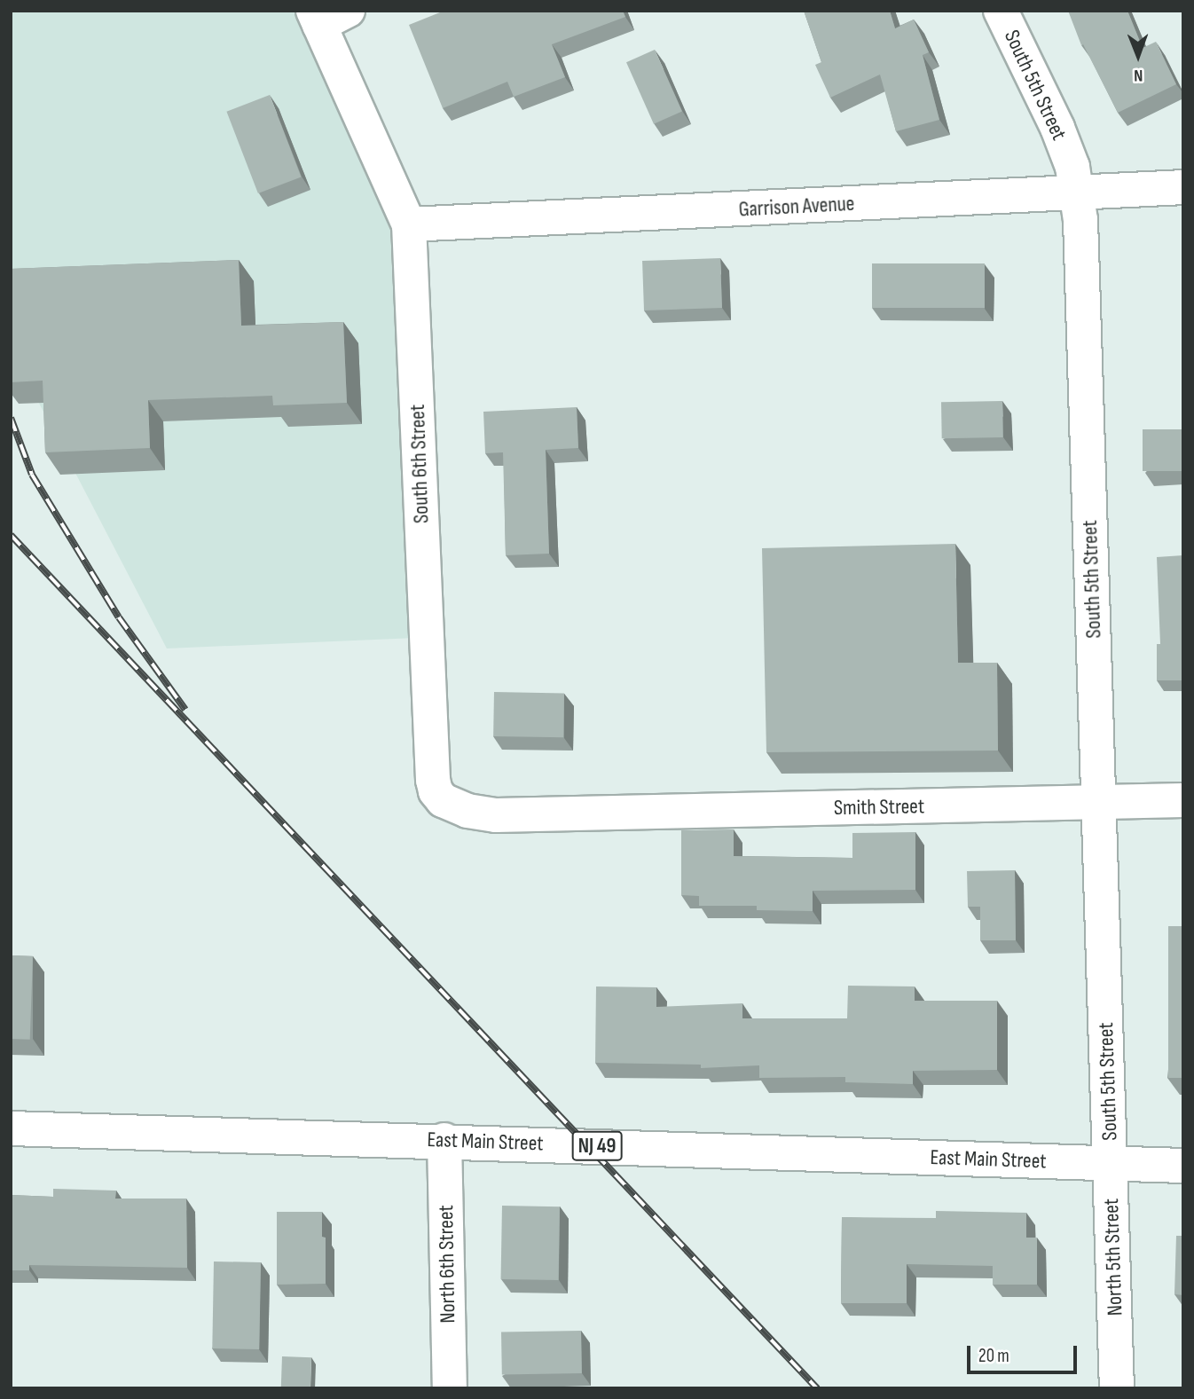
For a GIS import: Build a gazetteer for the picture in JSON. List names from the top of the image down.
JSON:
{
  "streets": {
    "main road": [
      "South 5th Street",
      "Garrison Avenue",
      "South 6th Street",
      "Smith Street",
      "East Main Street",
      "NJ 49",
      "North 5th Street",
      "North 6th Street"
    ]
  },
  "crossings": [
    ["South 5th Street", "Garrison Avenue"],
    ["South 5th Street", "Smith Street"],
    ["South 5th Street", "East Main Street"],
    ["South 5th Street", "North 5th Street"],
    ["Garrison Avenue", "South 6th Street"],
    ["South 6th Street", "Smith Street"],
    ["East Main Street", "North 5th Street"],
    ["East Main Street", "North 6th Street"]
  ],
  "scale_bar": "20 m",
  "north": "bottom"
}
